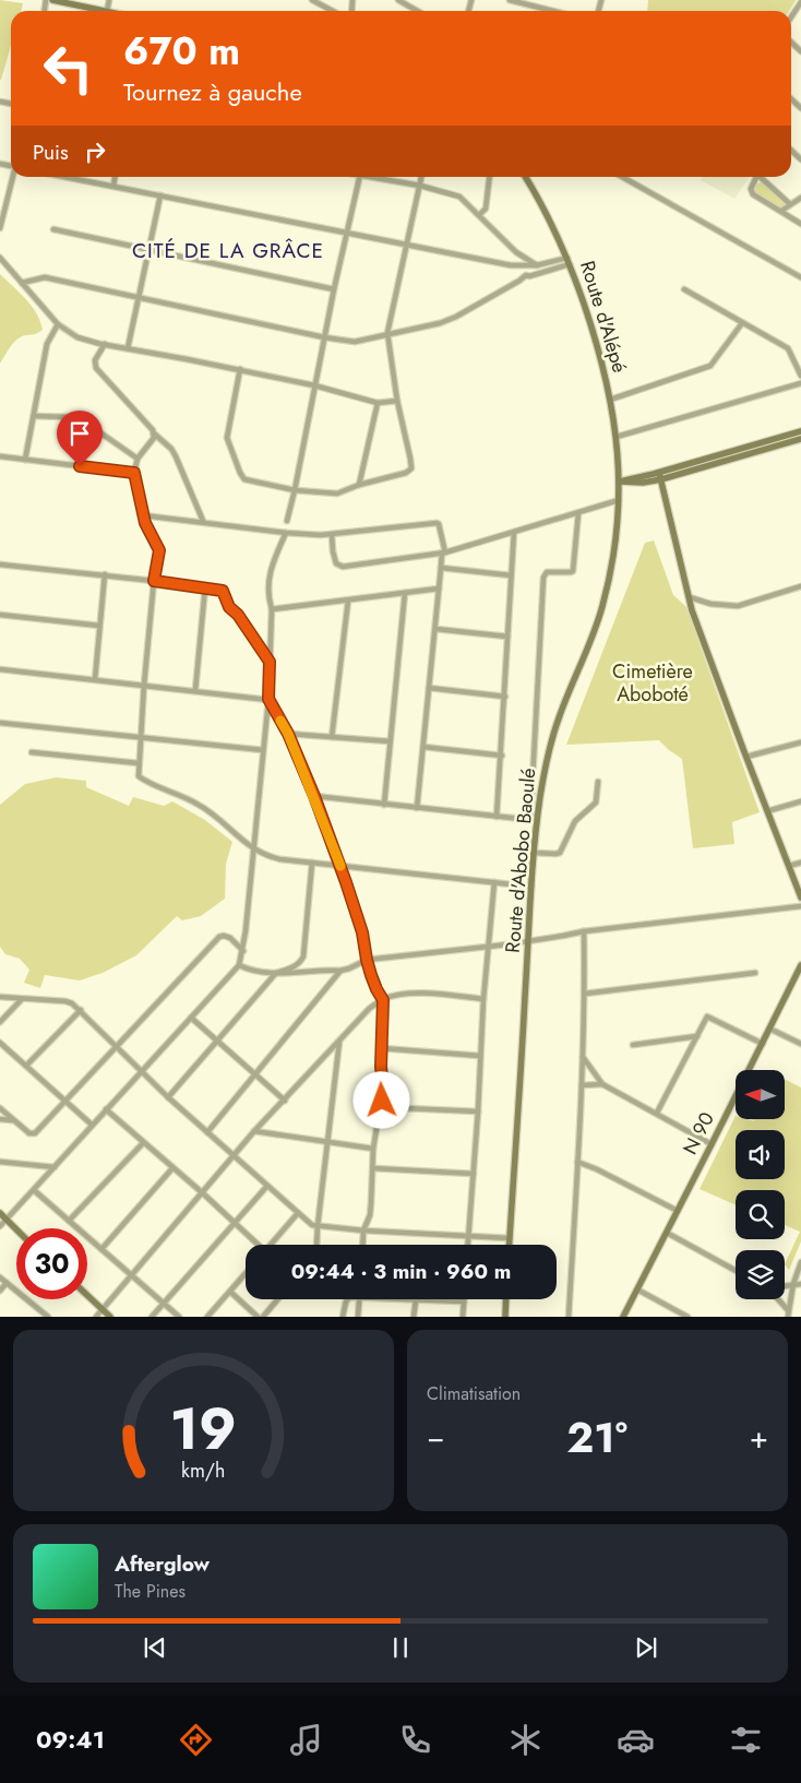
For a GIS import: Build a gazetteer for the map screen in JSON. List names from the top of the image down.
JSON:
{
  "streets": {
    "main road": ["Route d'Alépé", "Route d'Abobo Baoulé", "N 90"]
  },
  "crossings": [
    ["Route d'Alépé", "Route d'Abobo Baoulé"]
  ],
  "districts": ["CITÉ DE LA GRÂCE"],
  "parks": ["Cimetière Aboboté"],
  "north": "left",
  "page": {
    "turn": ["670 m", "Tournez à gauche"],
    "then": "Puis",
    "limit": "30",
    "trip": "09:44 · 3 min · 960 m",
    "tile": "Climatisation",
    "heat": ["−", "21°", "+"],
    "song": ["Afterglow", "The Pines"],
    "tabs": "09:41",
    "gauge": ["19", "km/h"]
  }
}
